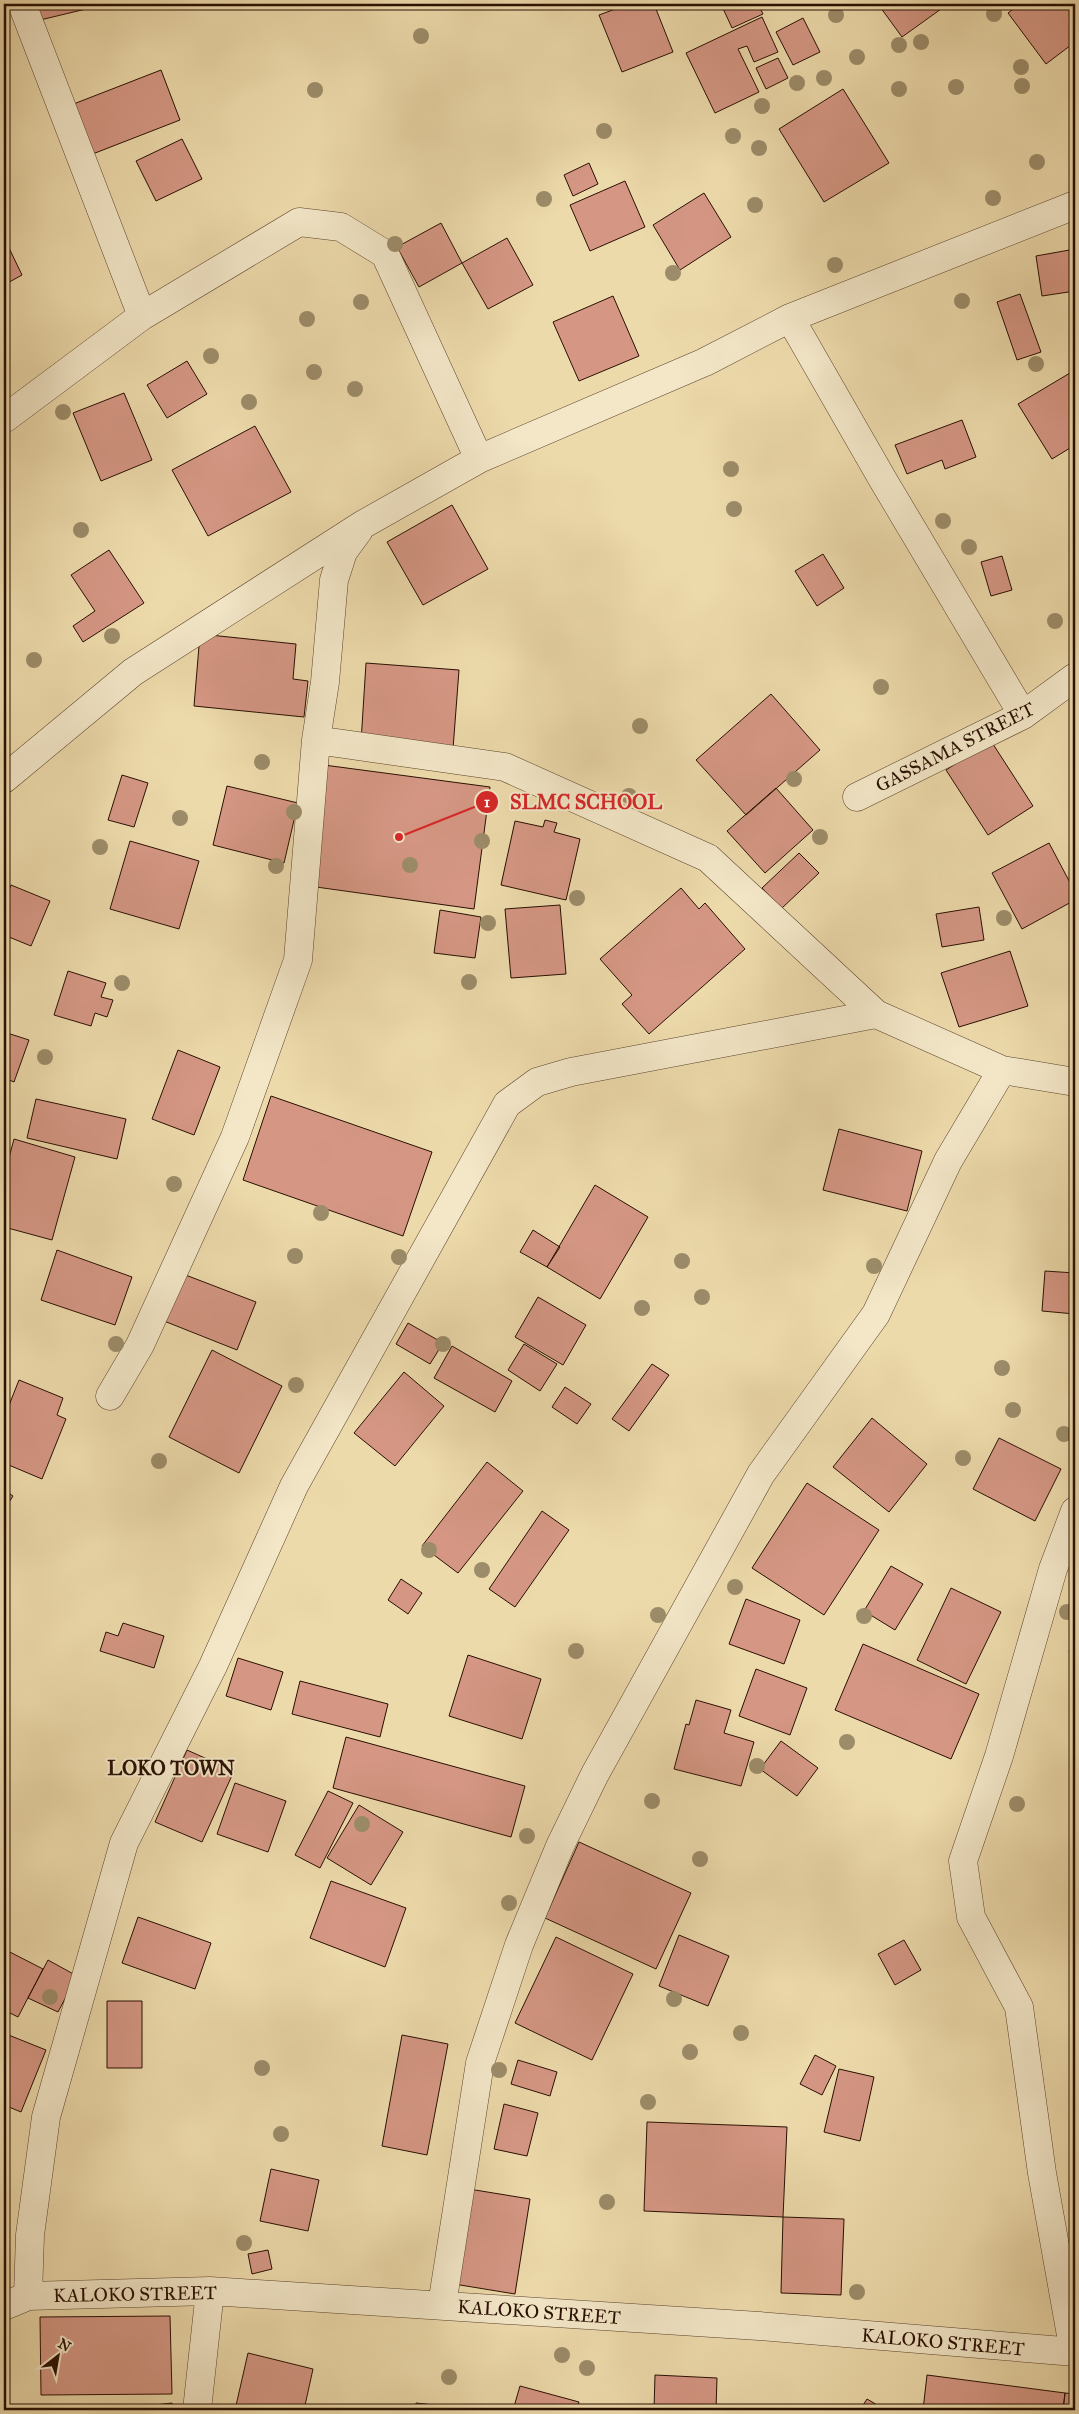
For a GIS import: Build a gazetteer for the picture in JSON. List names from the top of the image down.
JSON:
{
  "streets": {
    "street": ["GASSAMA STREET", "KALOKO STREET"]
  },
  "districts": ["LOKO TOWN"],
  "places": ["SLMC SCHOOL"],
  "north": "top right"
}
